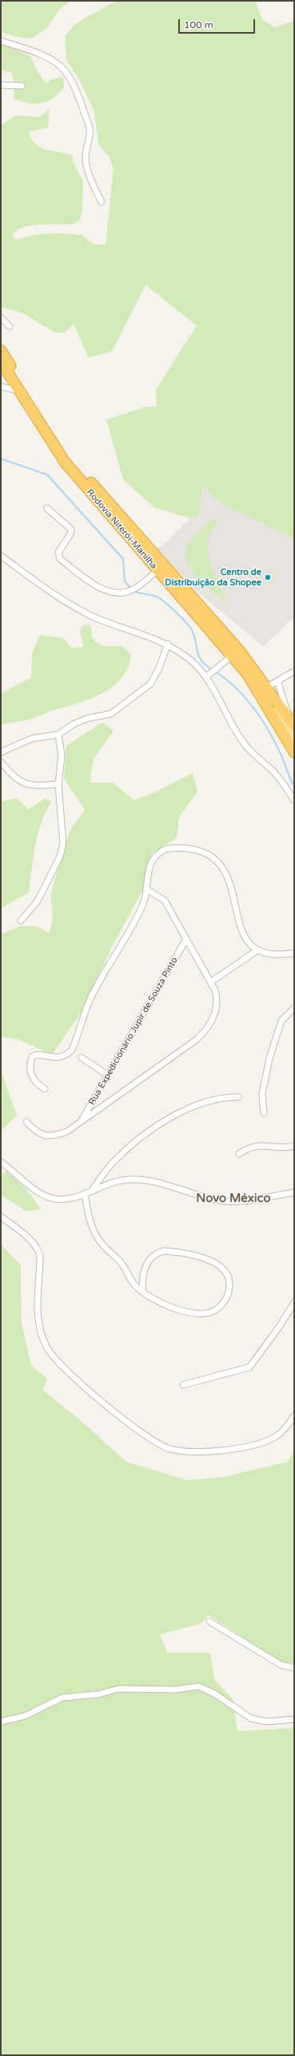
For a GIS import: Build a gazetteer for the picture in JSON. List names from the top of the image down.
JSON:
{
  "streets": {
    "highway": ["Rodovia Niterói-Manilha"],
    "street": ["Rua Expedicionário Jupir de Souza Pinto"]
  },
  "districts": ["Novo México"],
  "places": ["Centro de Distribuição da Shopee"],
  "scale_bar": "100 m"
}
